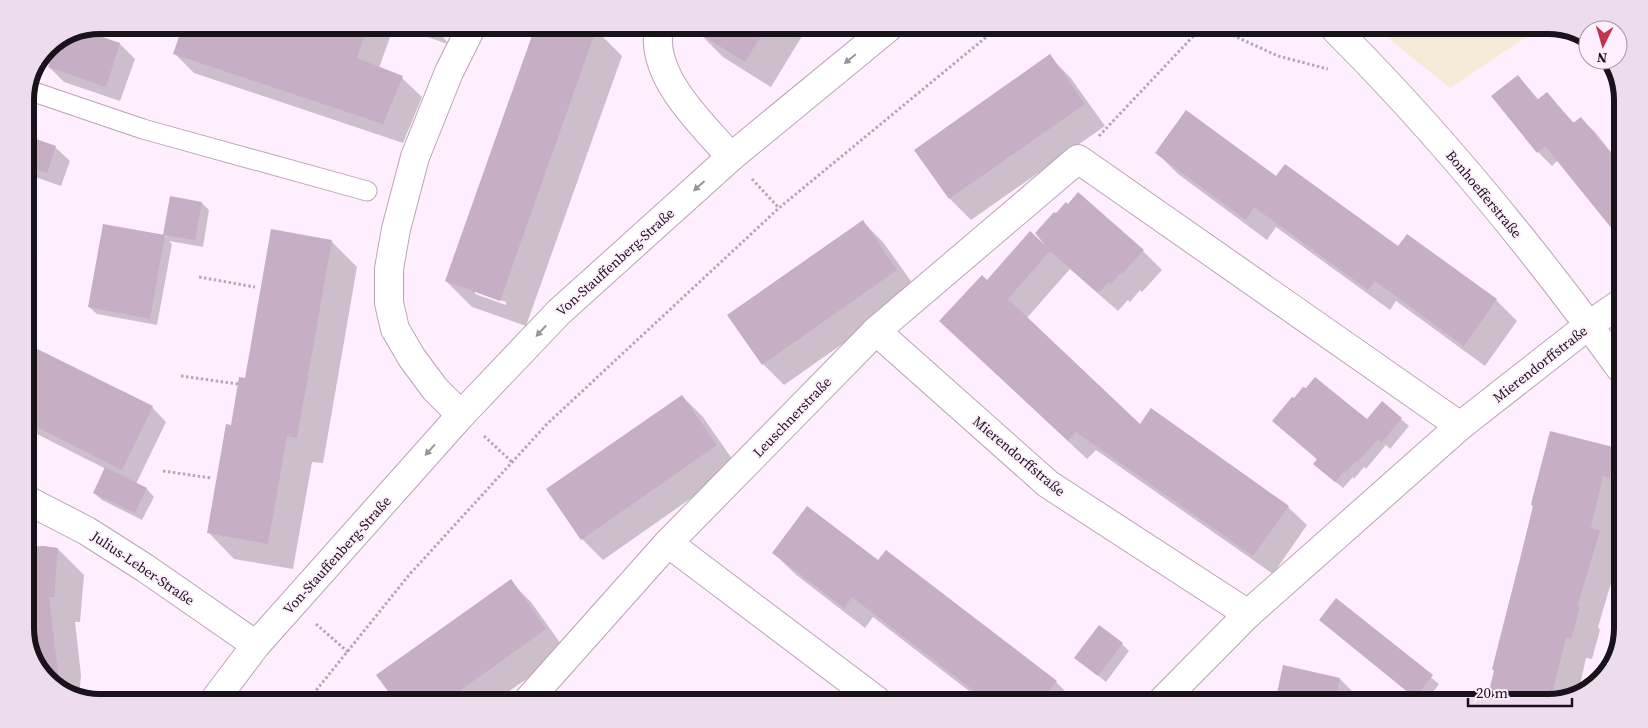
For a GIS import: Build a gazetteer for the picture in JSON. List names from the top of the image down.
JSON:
{
  "streets": {
    "street": [
      "Bonhoefferstraße",
      "Von-Stauffenberg-Straße",
      "Mierendorffstraße",
      "Leuschnerstraße",
      "Julius-Leber-Straße"
    ]
  },
  "crossings": [
    ["Bonhoefferstraße", "Mierendorffstraße"],
    ["Von-Stauffenberg-Straße", "Julius-Leber-Straße"],
    ["Mierendorffstraße", "Leuschnerstraße"]
  ],
  "one_way": ["Von-Stauffenberg-Straße"],
  "scale_bar": "20 m",
  "north": "bottom"
}
